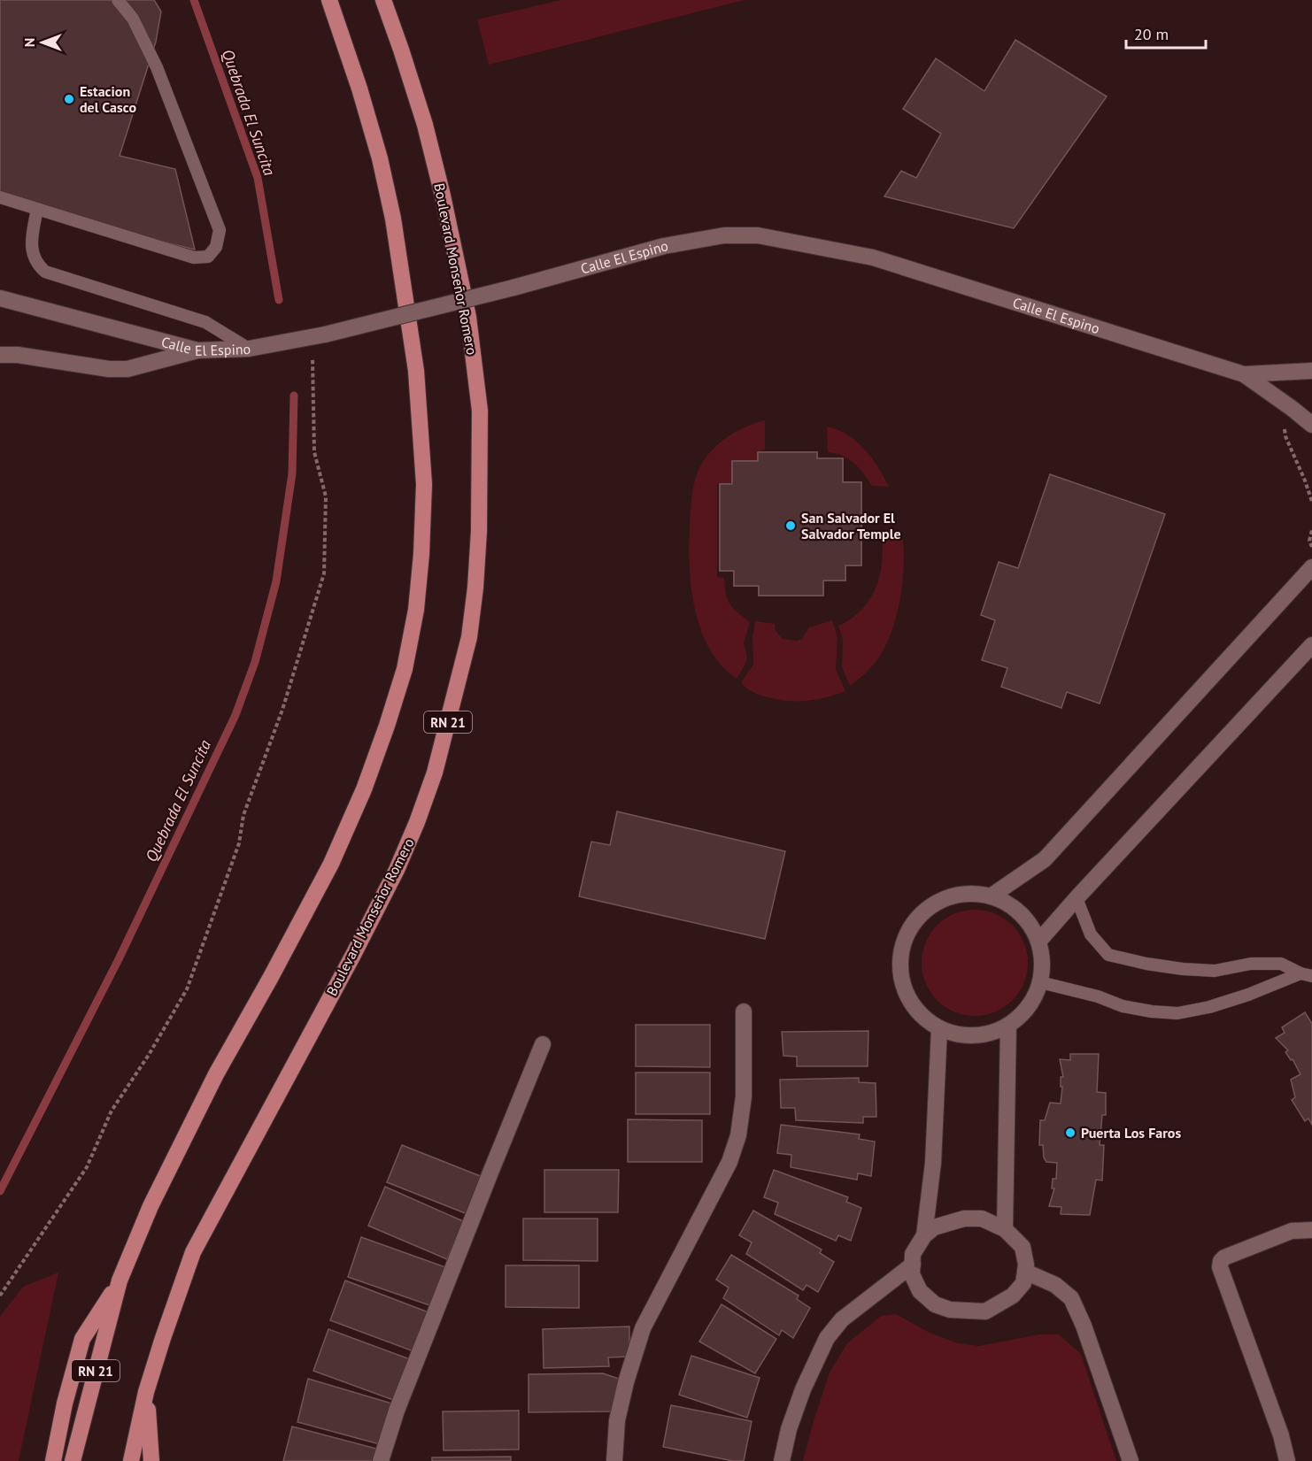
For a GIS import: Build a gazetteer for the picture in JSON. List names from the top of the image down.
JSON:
{
  "streets": {
    "highway": ["Boulevard Monseñor Romero", "RN 21"],
    "street": ["Calle El Espino"]
  },
  "water": ["Quebrada El Suncita"],
  "places": ["Estacion del Casco", "San Salvador El Salvador Temple", "Puerta Los Faros"],
  "scale_bar": "20 m",
  "north": "left"
}
